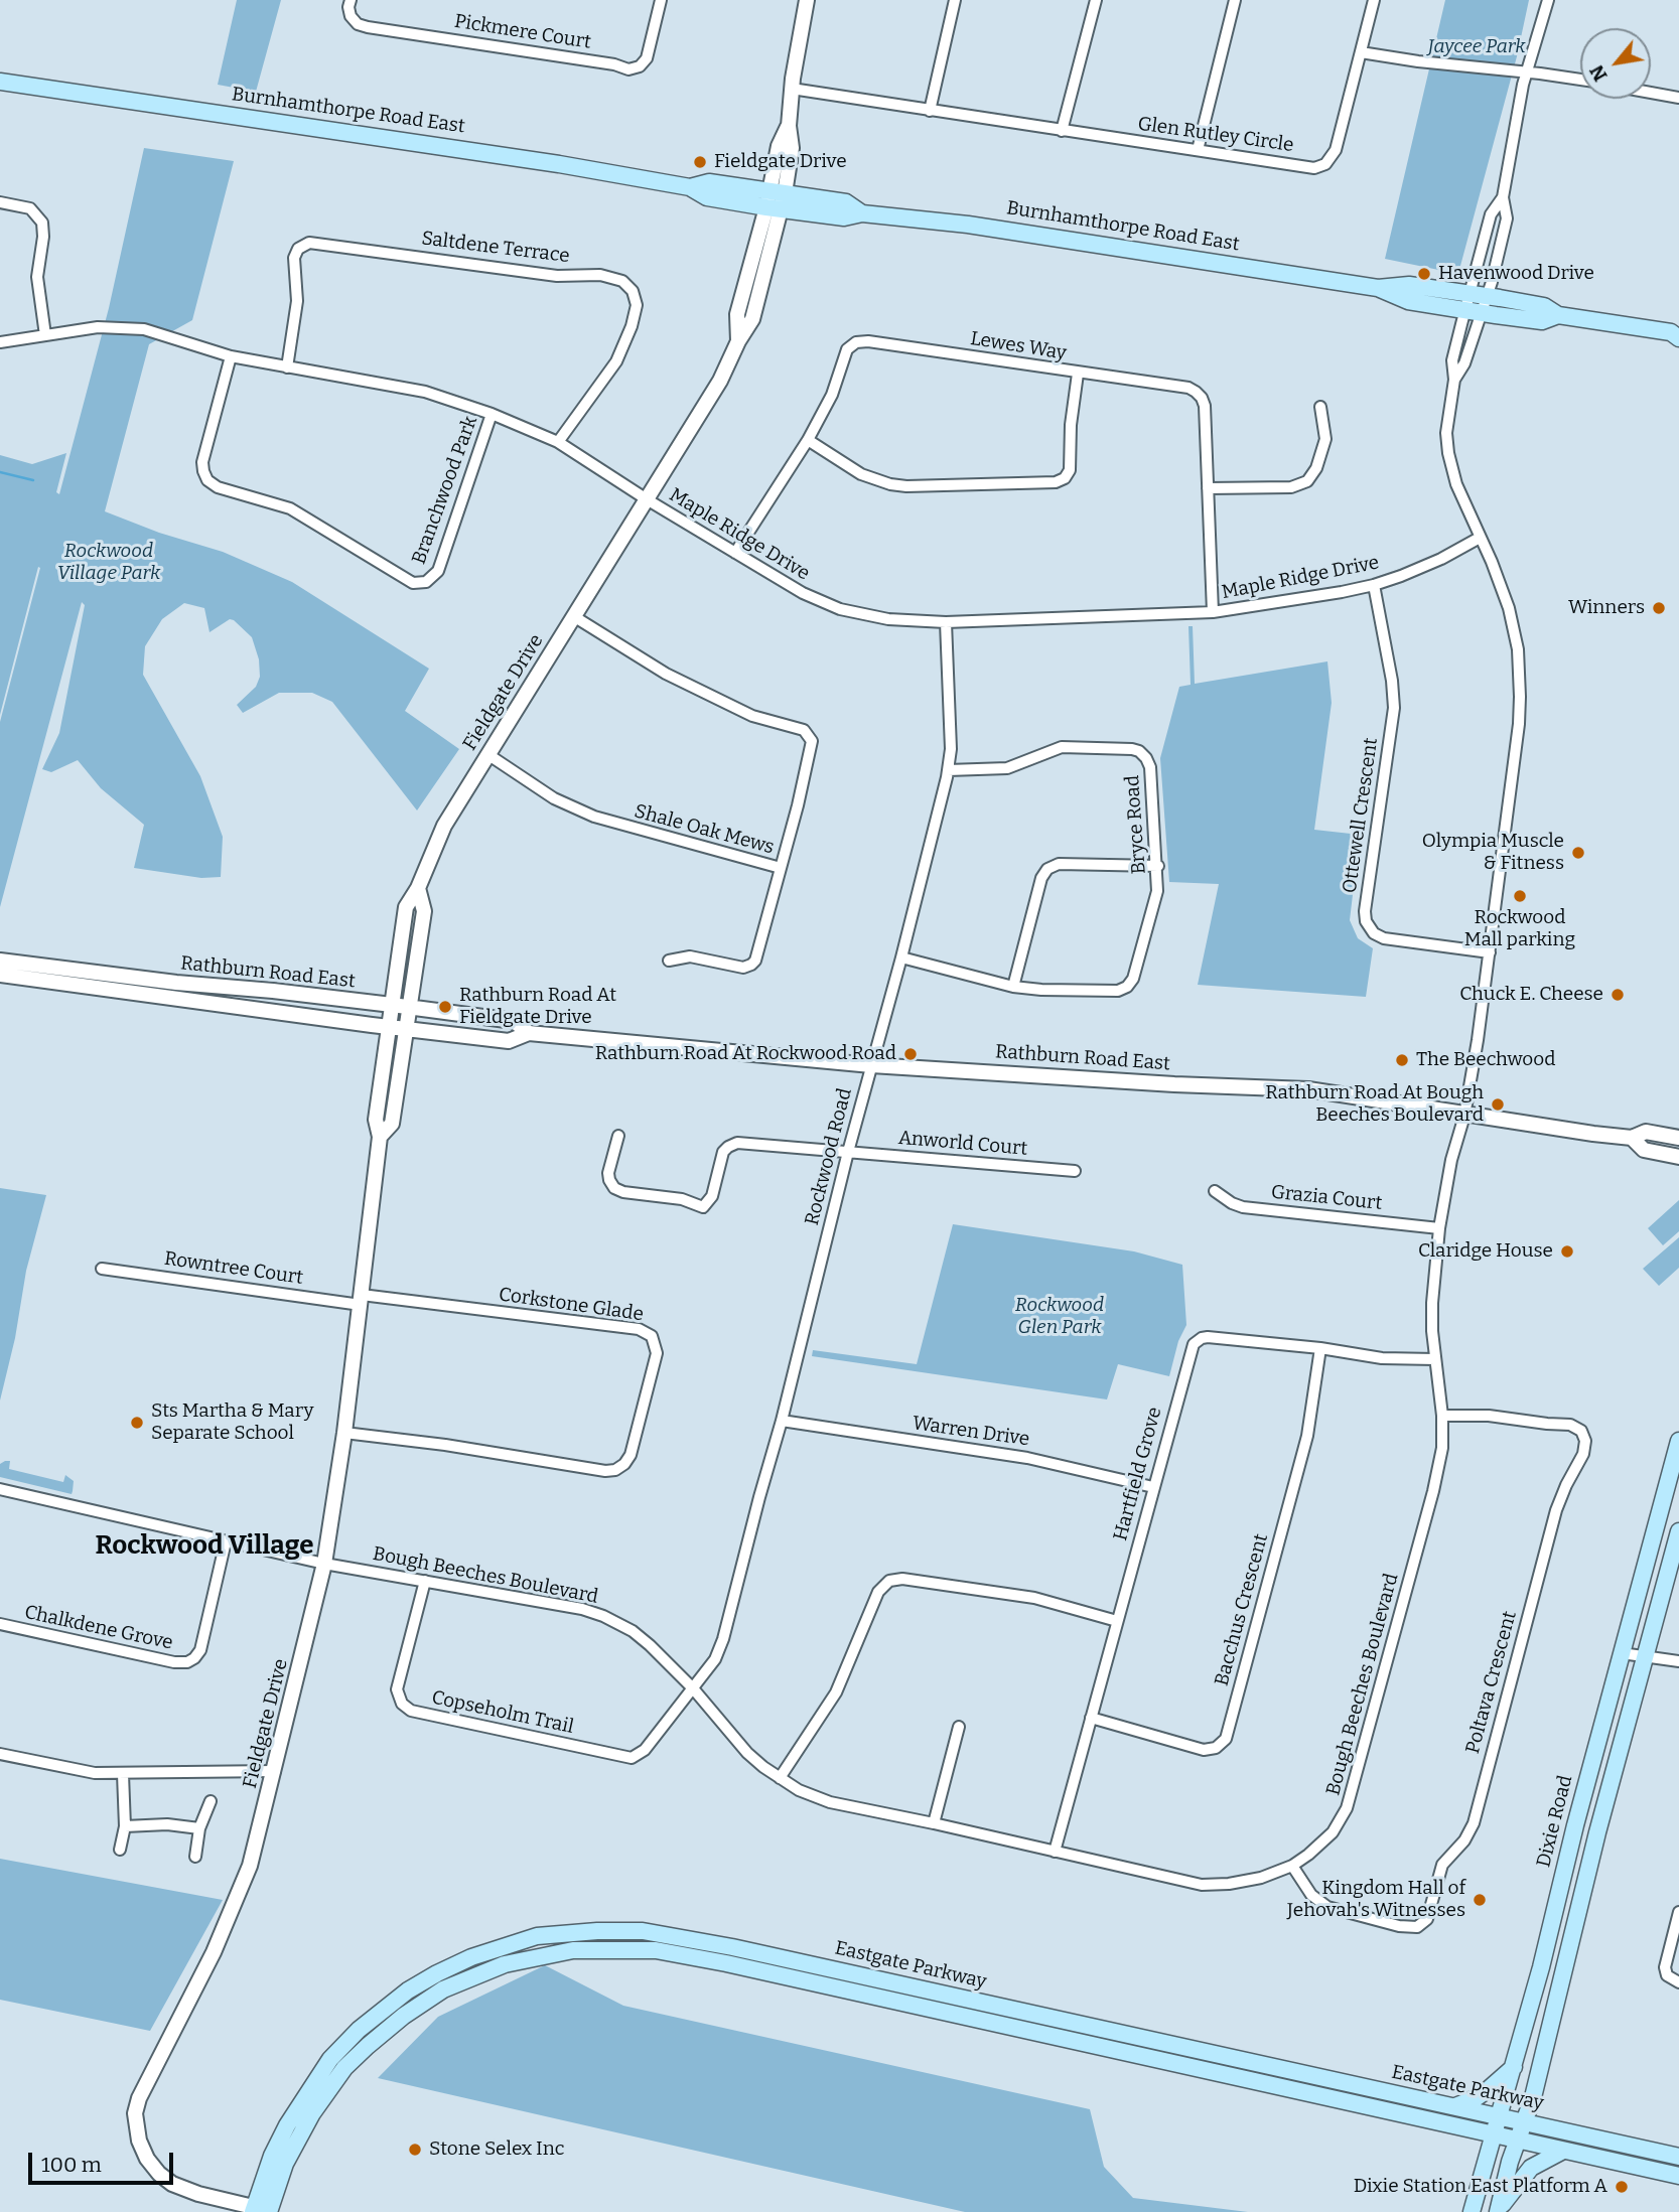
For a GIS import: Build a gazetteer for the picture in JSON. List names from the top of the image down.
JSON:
{
  "streets": {
    "main road": ["Burnhamthorpe Road East", "Dixie Road", "Eastgate Parkway"],
    "street": [
      "Pickmere Court",
      "Glen Rutley Circle",
      "Saltdene Terrace",
      "Lewes Way",
      "Branchwood Park",
      "Maple Ridge Drive",
      "Fieldgate Drive",
      "Ottewell Crescent",
      "Bryce Road",
      "Shale Oak Mews",
      "Rathburn Road East",
      "Anworld Court",
      "Rockwood Road",
      "Grazia Court",
      "Rowntree Court",
      "Corkstone Glade",
      "Warren Drive",
      "Hartfield Grove",
      "Bough Beeches Boulevard",
      "Bacchus Crescent",
      "Chalkdene Grove",
      "Poltava Crescent",
      "Copseholm Trail"
    ]
  },
  "crossings": [
    ["Burnhamthorpe Road East", "Fieldgate Drive"],
    ["Burnhamthorpe Road East", "Bough Beeches Boulevard"],
    ["Glen Rutley Circle", "Fieldgate Drive"],
    ["Saltdene Terrace", "Maple Ridge Drive"],
    ["Lewes Way", "Maple Ridge Drive"],
    ["Branchwood Park", "Maple Ridge Drive"],
    ["Maple Ridge Drive", "Fieldgate Drive"],
    ["Maple Ridge Drive", "Ottewell Crescent"],
    ["Maple Ridge Drive", "Rockwood Road"],
    ["Maple Ridge Drive", "Bough Beeches Boulevard"],
    ["Fieldgate Drive", "Shale Oak Mews"],
    ["Fieldgate Drive", "Rathburn Road East"],
    ["Fieldgate Drive", "Rowntree Court"],
    ["Fieldgate Drive", "Corkstone Glade"],
    ["Fieldgate Drive", "Bough Beeches Boulevard"],
    ["Fieldgate Drive", "Eastgate Parkway"],
    ["Ottewell Crescent", "Bough Beeches Boulevard"],
    ["Bryce Road", "Rockwood Road"],
    ["Rathburn Road East", "Rockwood Road"],
    ["Rathburn Road East", "Bough Beeches Boulevard"],
    ["Anworld Court", "Rockwood Road"],
    ["Rockwood Road", "Warren Drive"],
    ["Rockwood Road", "Bough Beeches Boulevard"],
    ["Rockwood Road", "Copseholm Trail"],
    ["Grazia Court", "Bough Beeches Boulevard"],
    ["Rowntree Court", "Corkstone Glade"],
    ["Warren Drive", "Hartfield Grove"],
    ["Hartfield Grove", "Bough Beeches Boulevard"],
    ["Hartfield Grove", "Bacchus Crescent"],
    ["Bough Beeches Boulevard", "Chalkdene Grove"],
    ["Bough Beeches Boulevard", "Poltava Crescent"],
    ["Bough Beeches Boulevard", "Copseholm Trail"],
    ["Dixie Road", "Eastgate Parkway"]
  ],
  "districts": ["Rockwood Village"],
  "parks": ["Jaycee Park", "Rockwood Village Park", "Rockwood Glen Park"],
  "places": [
    "Fieldgate Drive",
    "Havenwood Drive",
    "Winners",
    "Olympia Muscle & Fitness",
    "Rockwood Mall parking",
    "Chuck E. Cheese",
    "Rathburn Road At Fieldgate Drive",
    "Rathburn Road At Rockwood Road",
    "The Beechwood",
    "Rathburn Road At Bough Beeches Boulevard",
    "Claridge House",
    "Sts Martha & Mary Separate School",
    "Kingdom Hall of Jehovah's Witnesses",
    "Stone Selex Inc",
    "Dixie Station East Platform A"
  ],
  "scale_bar": "100 m",
  "north": "bottom left"
}
